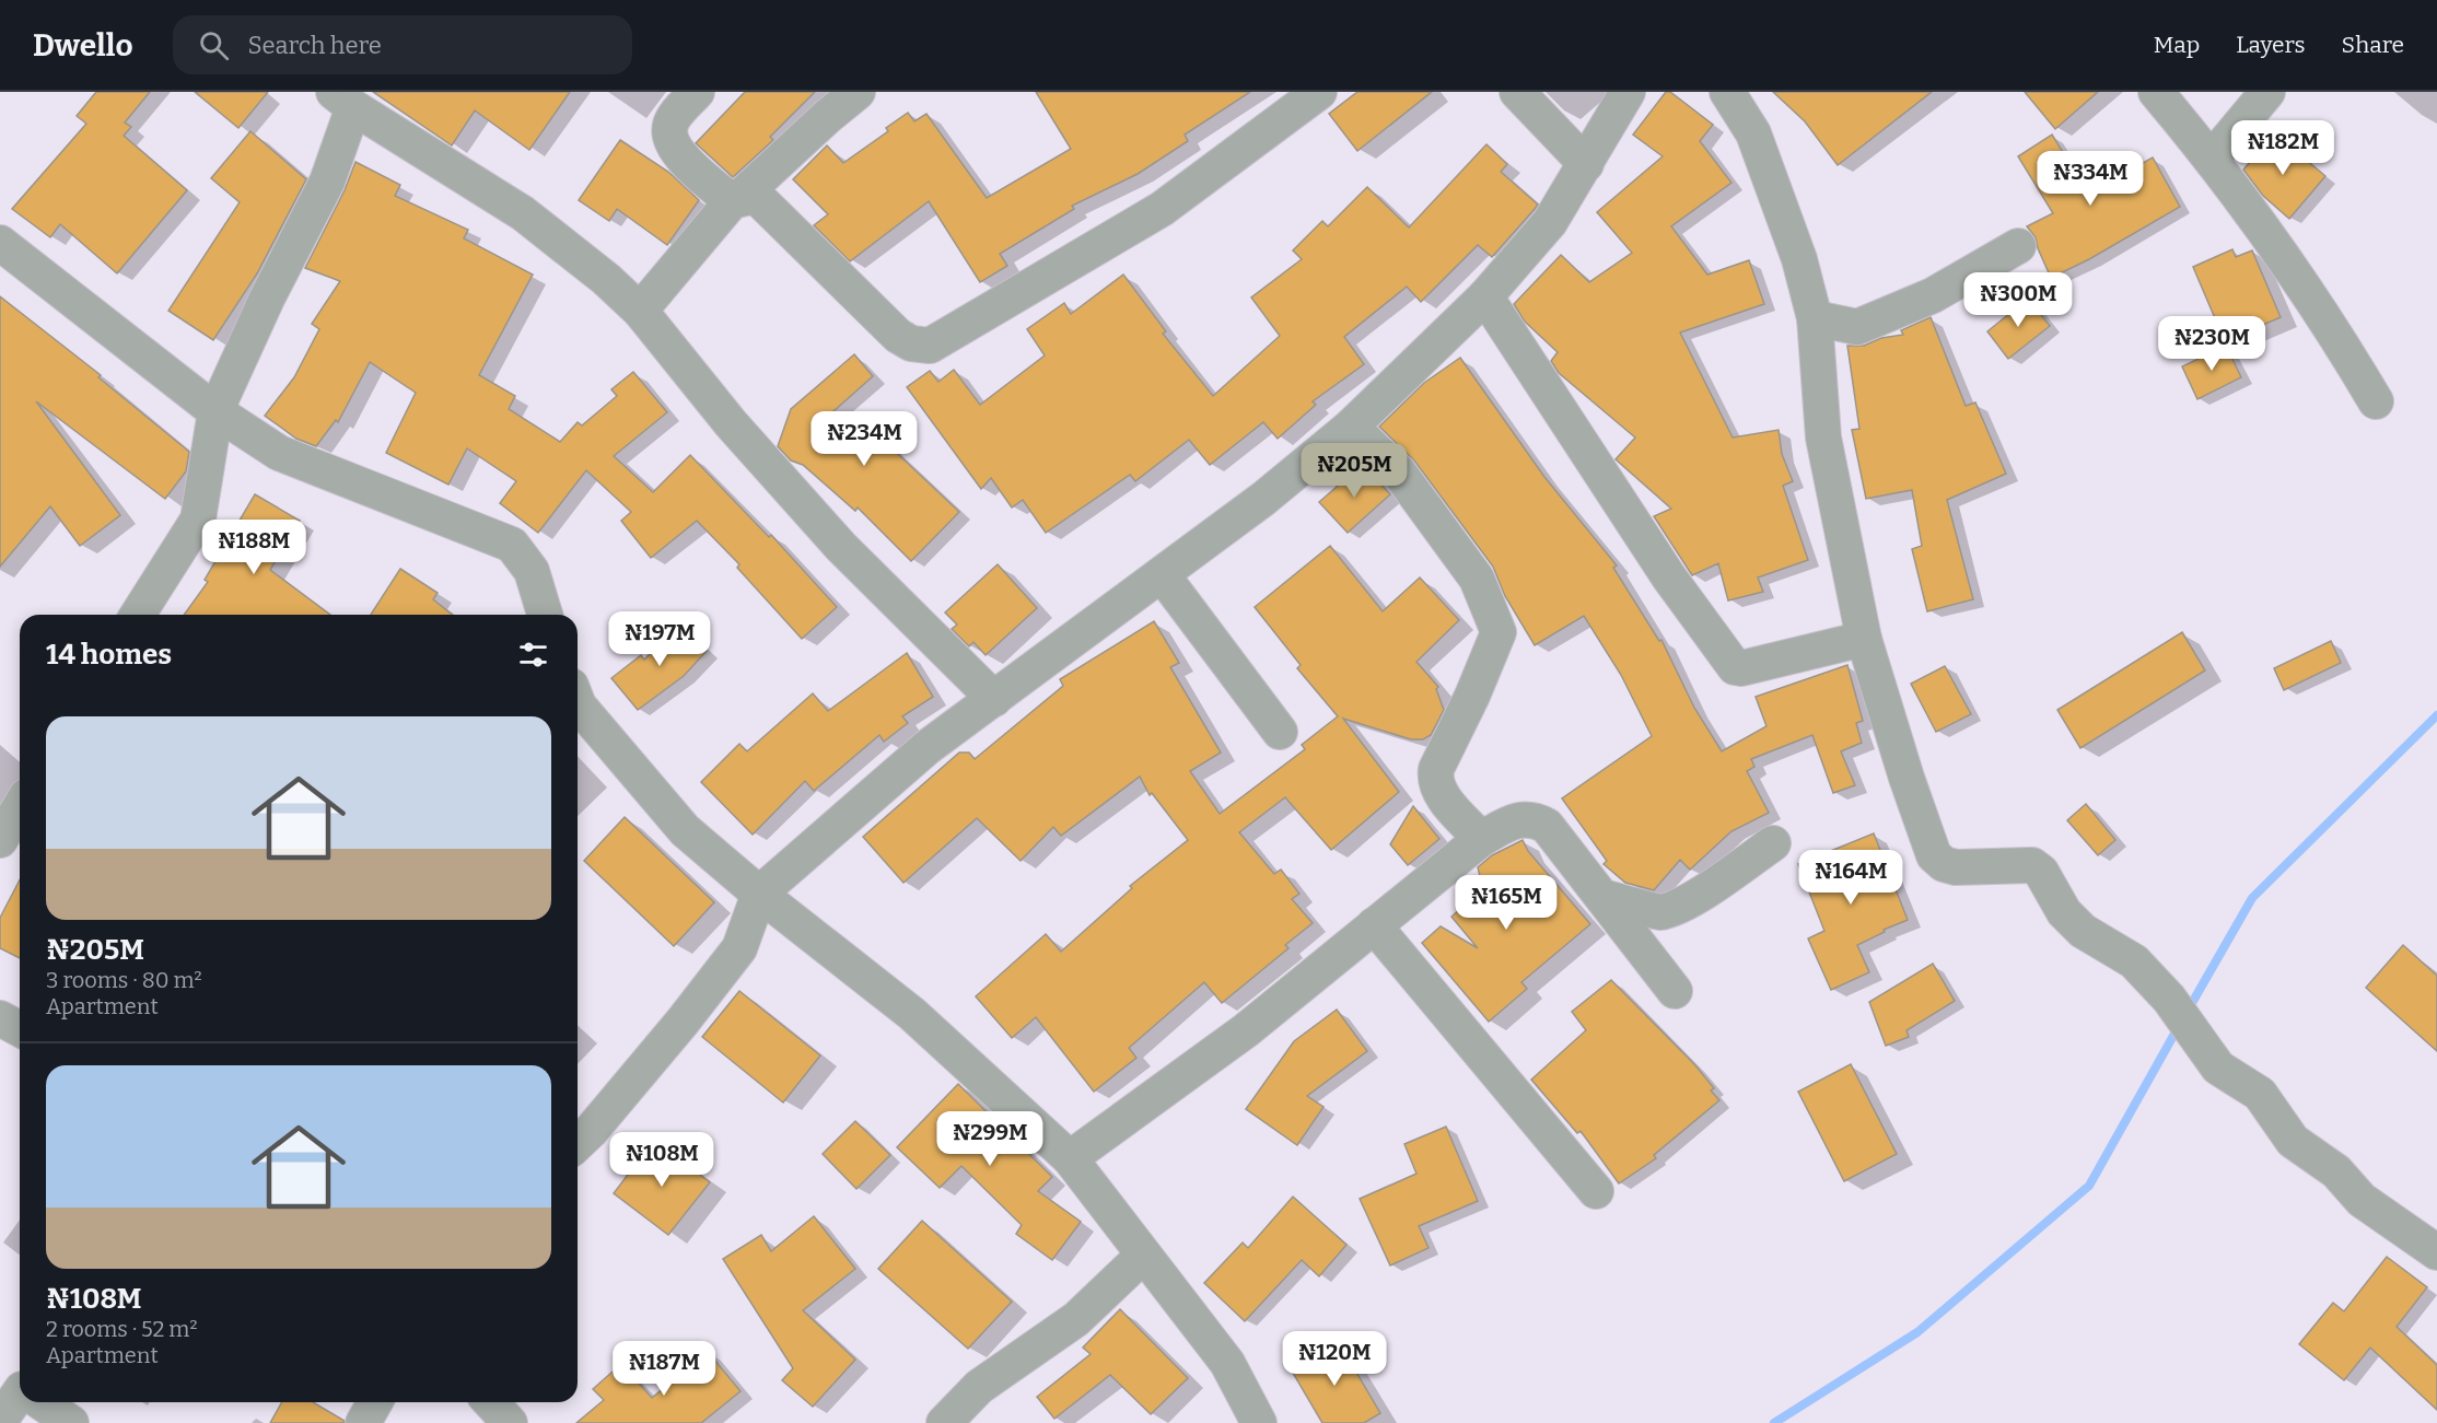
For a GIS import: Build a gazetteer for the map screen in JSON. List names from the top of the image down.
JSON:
{
  "page": {
    "header": "Dwello",
    "search": "Search here",
    "nav": ["Map", "Layers", "Share"],
    "price": [
      "₦182M",
      "₦334M",
      "₦300M",
      "₦230M",
      "₦234M",
      "₦205M",
      "₦188M",
      "₦197M",
      "₦164M",
      "₦165M",
      "₦299M",
      "₦108M",
      "₦120M",
      "₦187M"
    ],
    "heading": "14 homes",
    "list": [
      {
        "name": "₦205M",
        "note": "3 rooms · 80 m² · Apartment"
      },
      {
        "name": "₦108M",
        "note": "2 rooms · 52 m² · Apartment"
      }
    ]
  }
}
